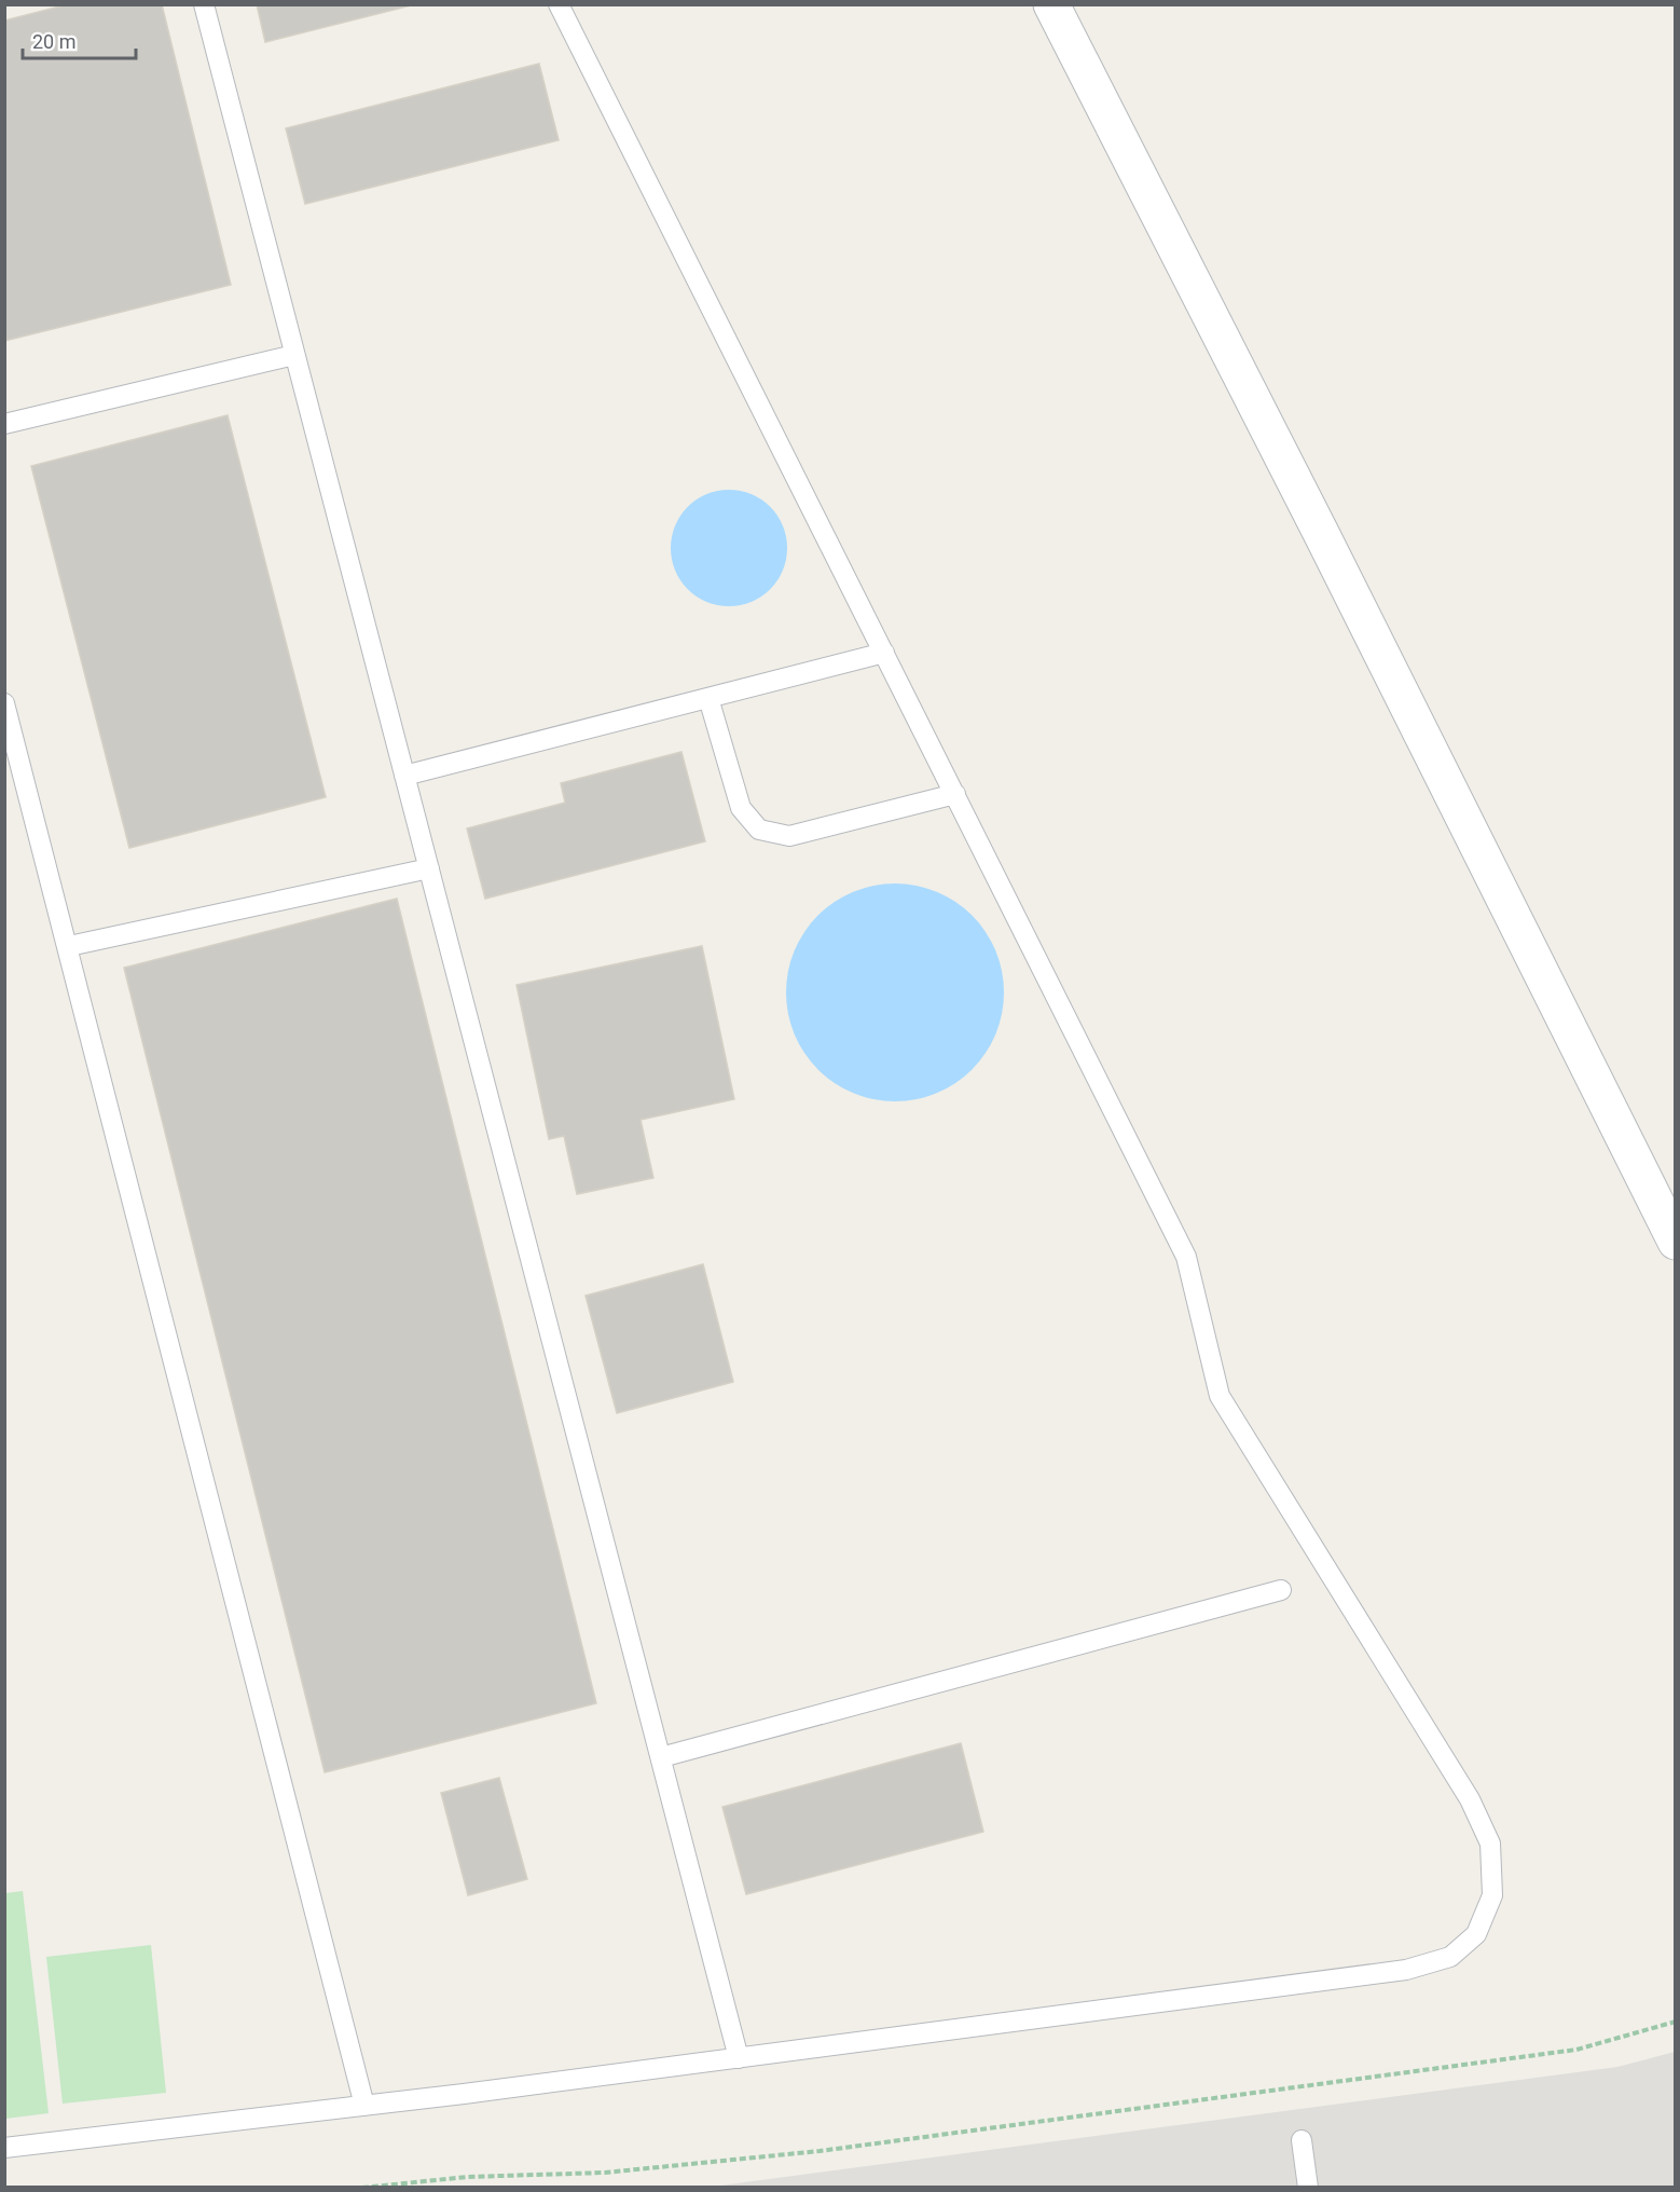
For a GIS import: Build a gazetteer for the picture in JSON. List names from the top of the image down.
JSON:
{
  "scale_bar": "20 m"
}
